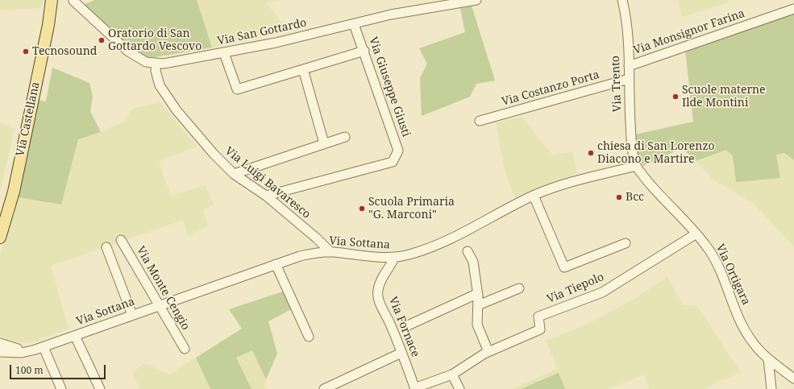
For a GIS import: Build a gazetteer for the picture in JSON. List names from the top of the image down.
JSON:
{
  "streets": {
    "main road": ["Via Castellana"],
    "street": [
      "Via San Gottardo",
      "Via Monsignor Farina",
      "Via Trento",
      "Via Giuseppe Giusti",
      "Via Costanzo Porta",
      "Via Luigi Bavaresco",
      "Via Sottana",
      "Via Ortigara",
      "Via Monte Cengio",
      "Via Tiepolo",
      "Via Fornace"
    ]
  },
  "crossings": [
    ["Via San Gottardo", "Via Giuseppe Giusti"],
    ["Via San Gottardo", "Via Luigi Bavaresco"],
    ["Via Monsignor Farina", "Via Trento"],
    ["Via Trento", "Via Costanzo Porta"],
    ["Via Trento", "Via Sottana"],
    ["Via Trento", "Via Ortigara"],
    ["Via Giuseppe Giusti", "Via Luigi Bavaresco"],
    ["Via Luigi Bavaresco", "Via Sottana"],
    ["Via Sottana", "Via Ortigara"],
    ["Via Sottana", "Via Monte Cengio"],
    ["Via Sottana", "Via Fornace"],
    ["Via Ortigara", "Via Tiepolo"],
    ["Via Tiepolo", "Via Fornace"]
  ],
  "places": [
    "Oratorio di San Gottardo Vescovo",
    "Tecnosound",
    "Scuole materne Ilde Montini",
    "chiesa di San Lorenzo Diacono e Martire",
    "Bcc",
    "Scuola Primaria \"G. Marconi\""
  ],
  "scale_bar": "100 m"
}
